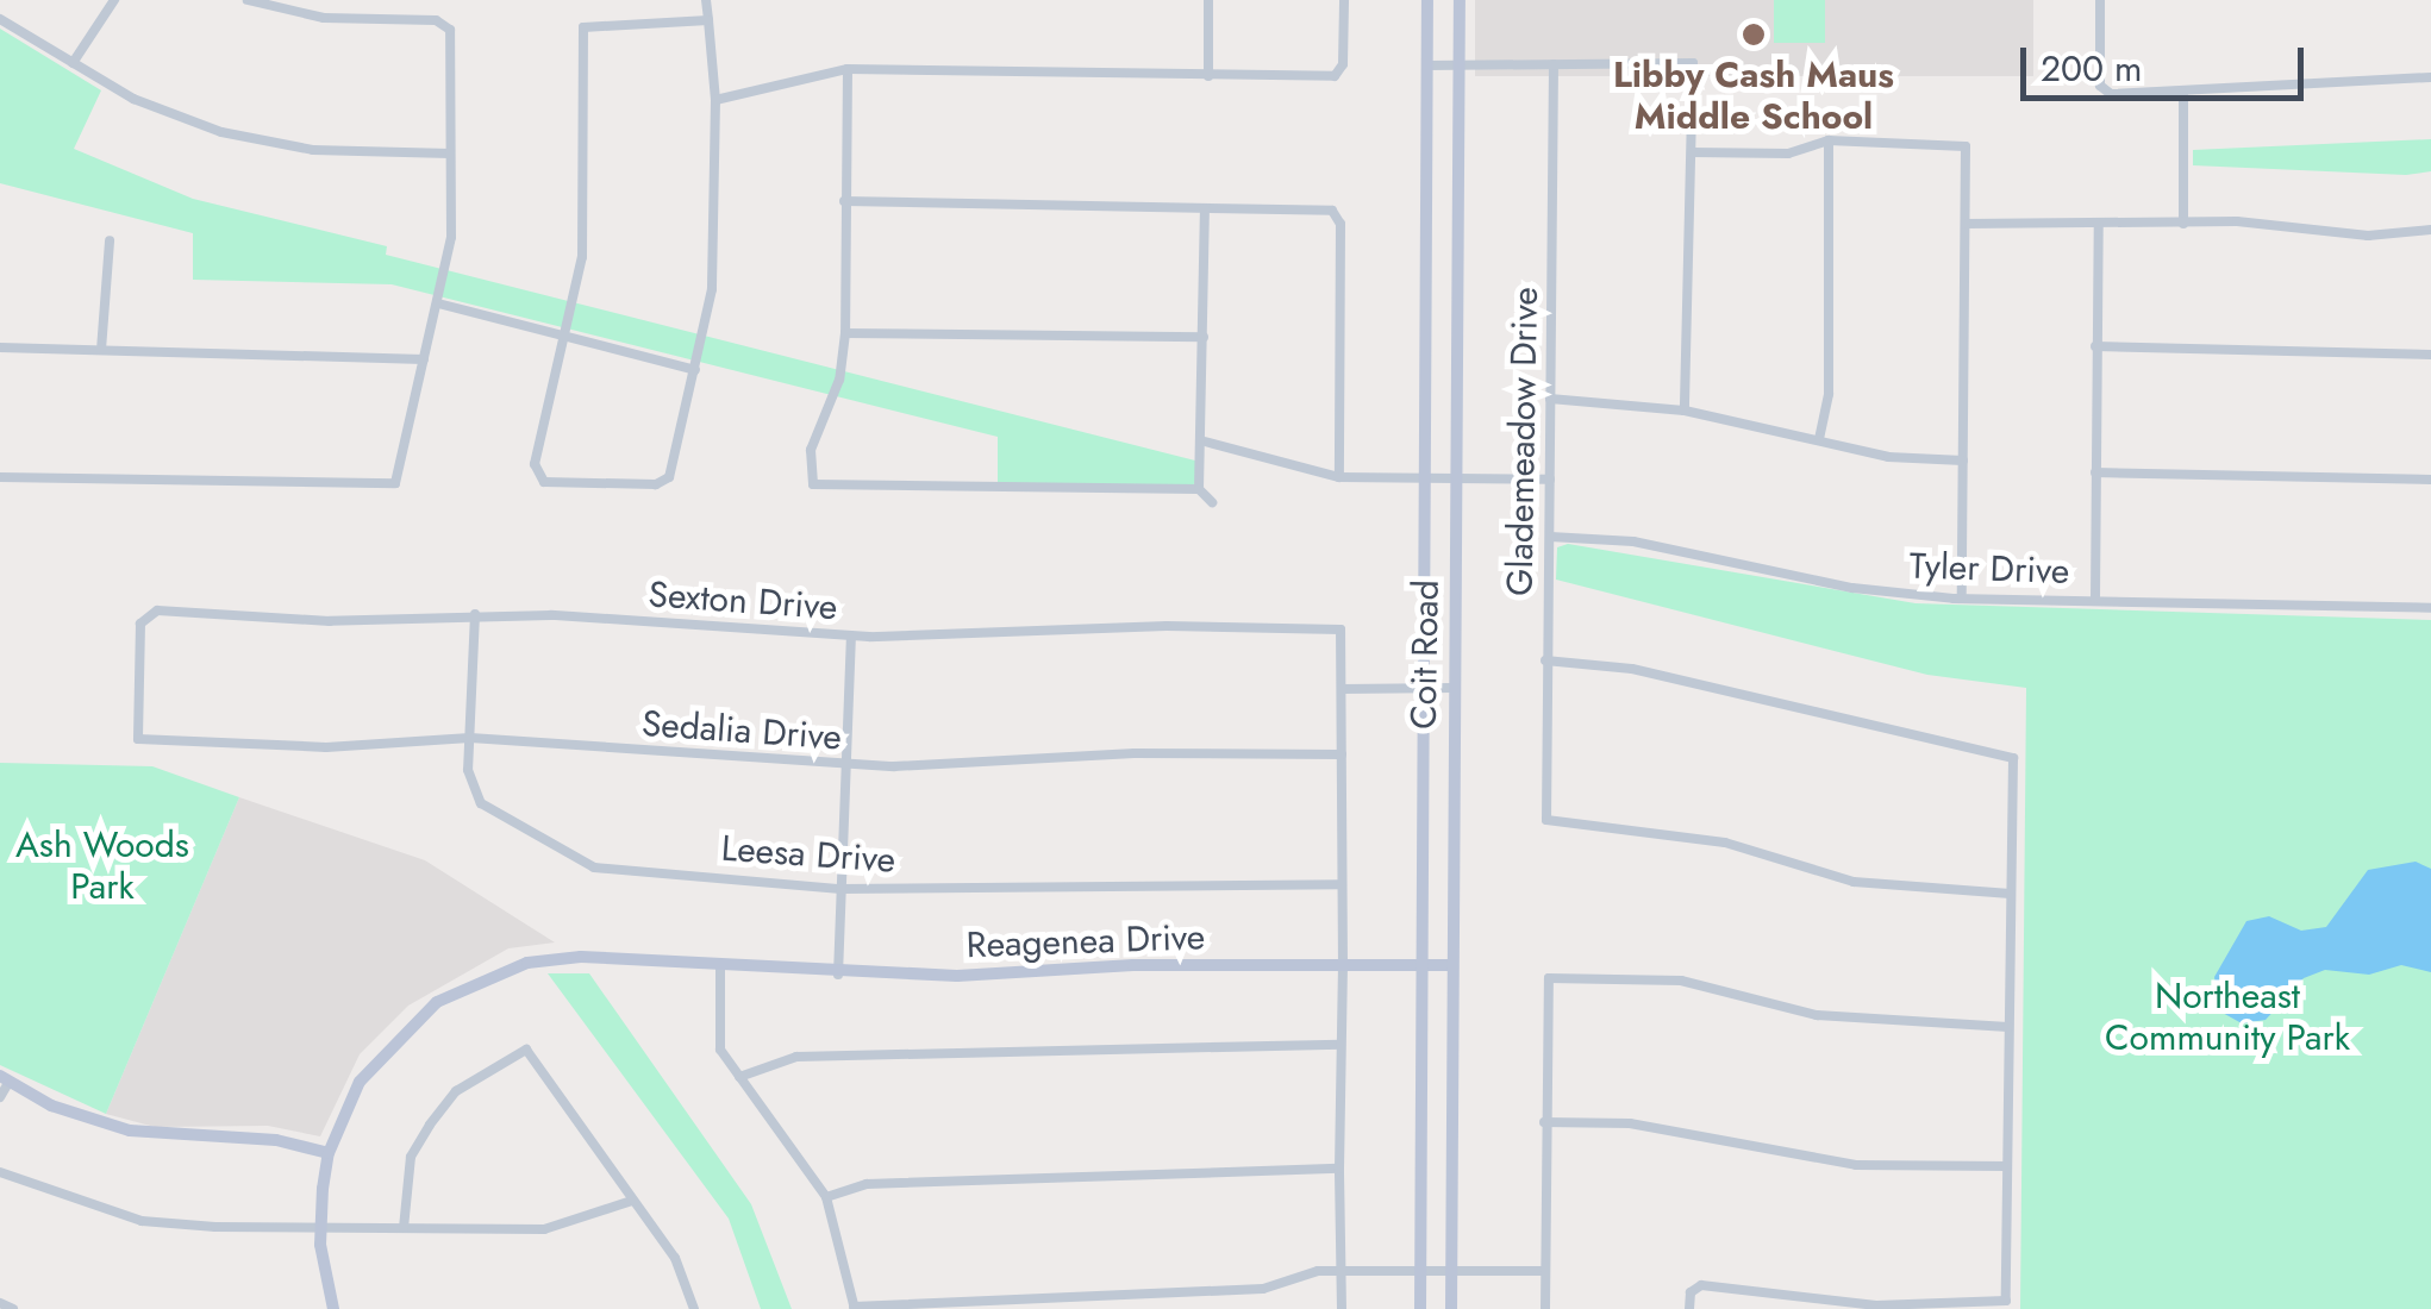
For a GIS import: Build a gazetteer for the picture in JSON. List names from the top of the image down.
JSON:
{
  "streets": {
    "main road": ["Coit Road", "Reagenea Drive"],
    "street": [
      "Glademeadow Drive",
      "Tyler Drive",
      "Sexton Drive",
      "Sedalia Drive",
      "Leesa Drive"
    ]
  },
  "crossings": [
    ["Glademeadow Drive", "Tyler Drive"],
    ["Sexton Drive", "Sedalia Drive"],
    ["Sexton Drive", "Leesa Drive"],
    ["Coit Road", "Reagenea Drive"],
    ["Sedalia Drive", "Leesa Drive"]
  ],
  "parks": ["Ash Woods Park", "Northeast Community Park"],
  "places": ["Libby Cash Maus Middle School"],
  "scale_bar": "200 m"
}
